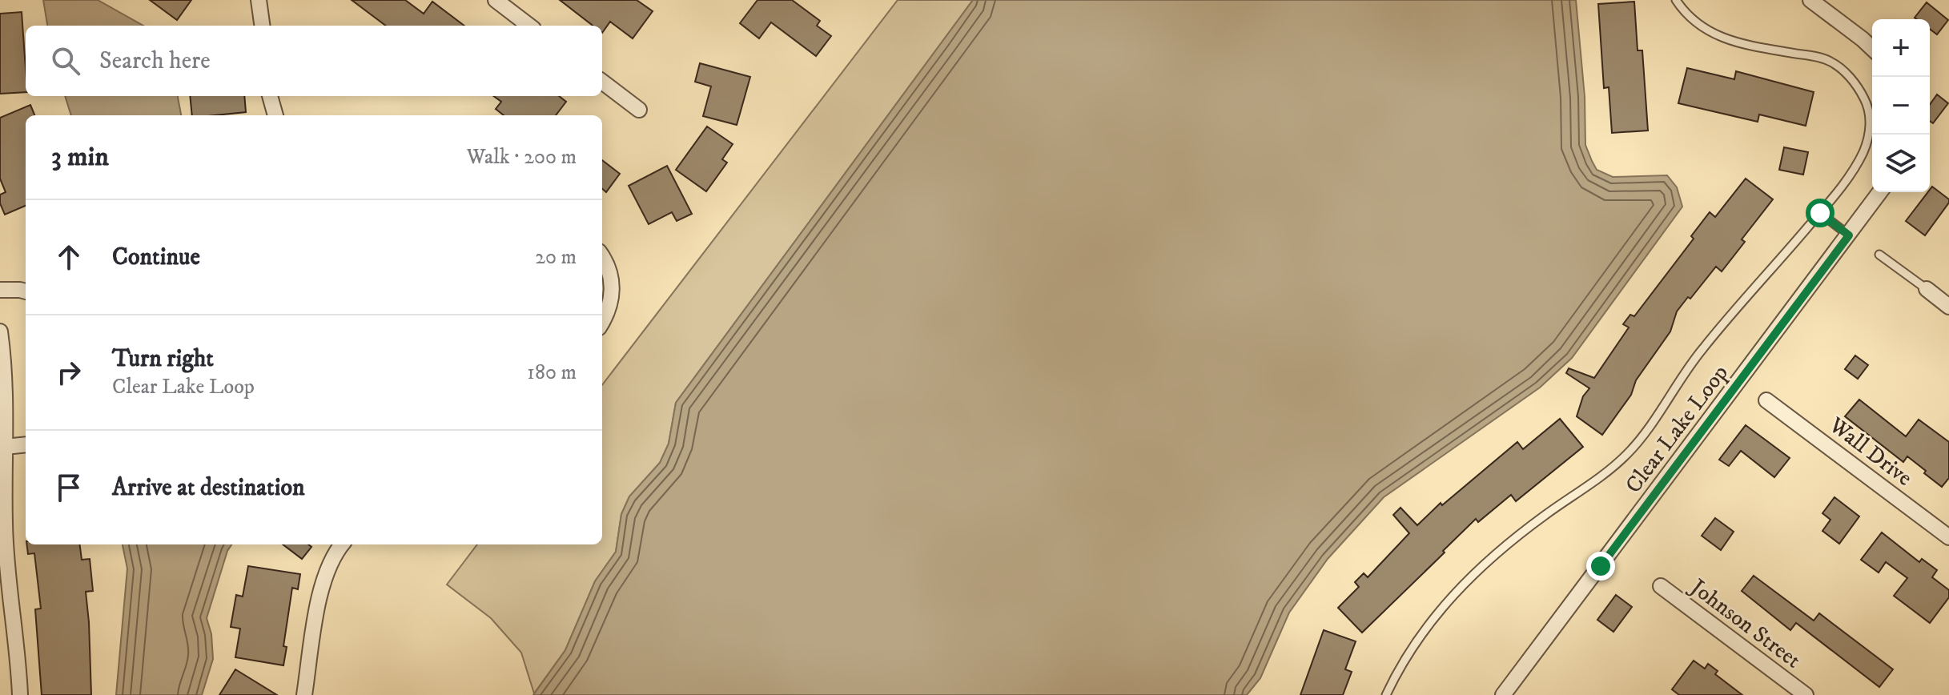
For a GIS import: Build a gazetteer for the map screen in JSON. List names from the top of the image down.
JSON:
{
  "streets": {
    "street": ["Clear Lake Loop", "Wall Drive", "Johnson Street"]
  },
  "page": {
    "map_buttons": ["+", "−"],
    "search": "Search here",
    "heading": ["3 min", "Walk · 200 m"],
    "list": [
      ["Continue", "20 m"],
      ["Turn right", "Clear Lake Loop", "180 m"],
      "Arrive at destination"
    ]
  }
}
